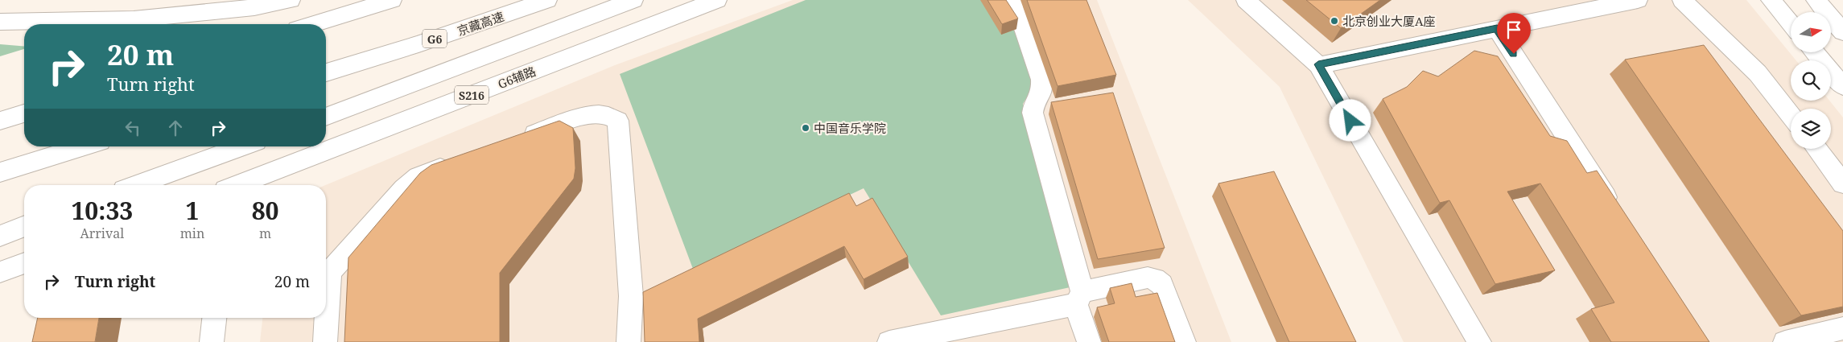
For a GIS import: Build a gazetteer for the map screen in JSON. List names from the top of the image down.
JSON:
{
  "streets": {
    "main road": [
      "京藏高速",
      "G6",
      "G6辅路",
      "S216"
    ]
  },
  "places": ["北京创业大厦A座", "中国音乐学院"],
  "north": "right",
  "page": {
    "turn": ["20 m", "Turn right"],
    "eta": [
      "10:33",
      "Arrival",
      "1",
      "min",
      "80",
      "m"
    ],
    "list": [
      {
        "name": "Turn right",
        "value": "20 m"
      }
    ]
  }
}
